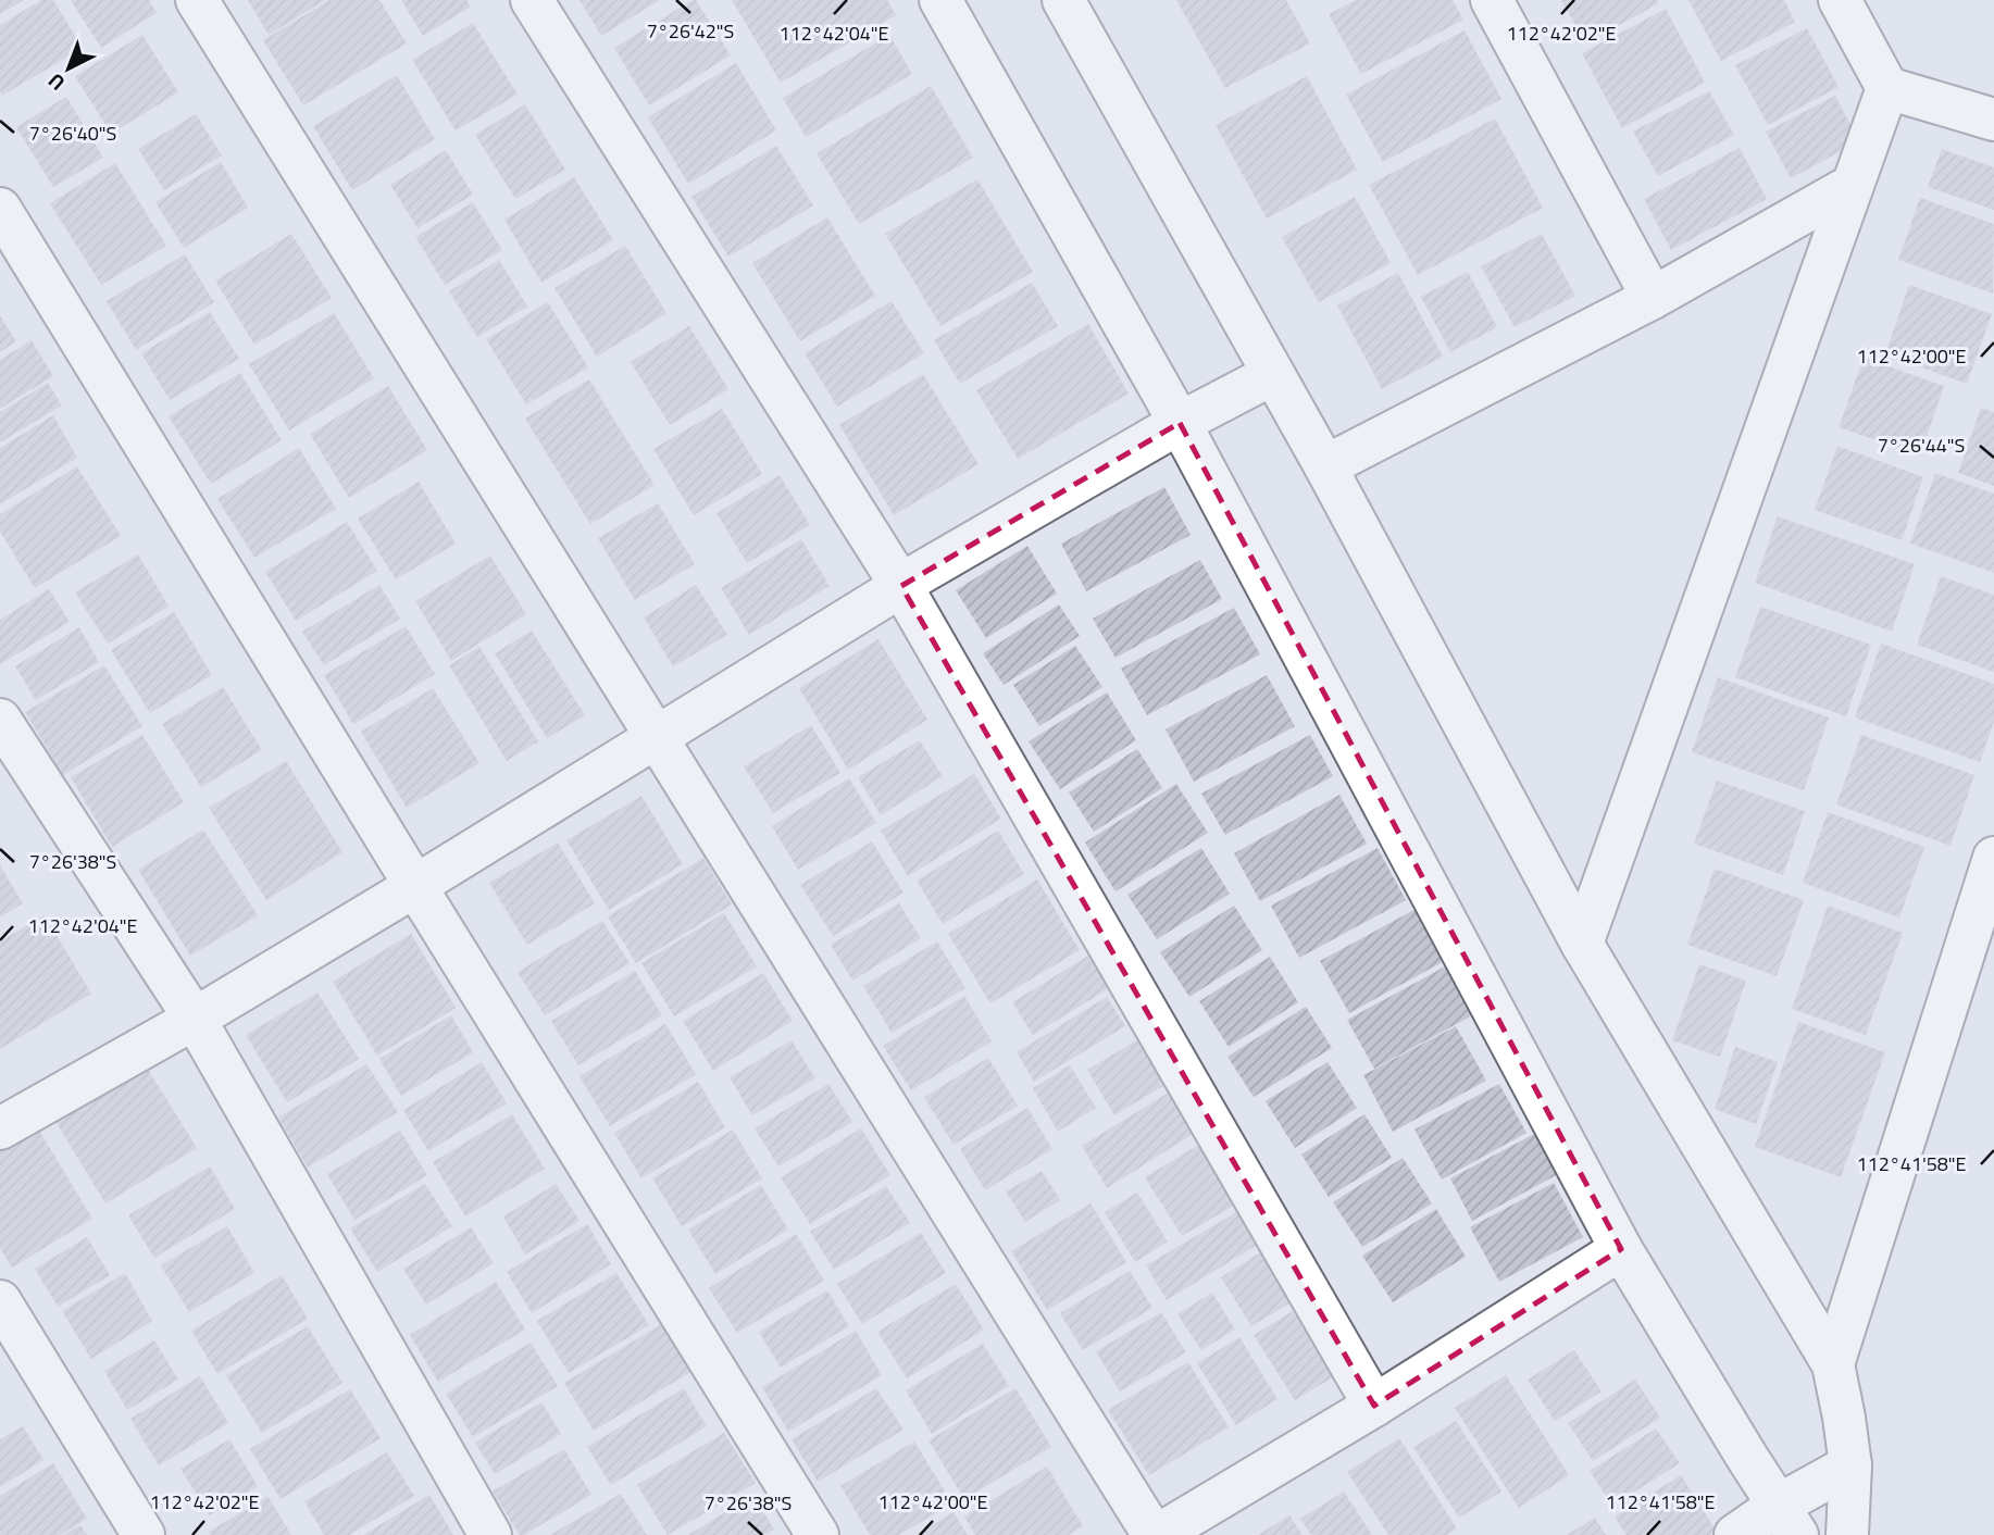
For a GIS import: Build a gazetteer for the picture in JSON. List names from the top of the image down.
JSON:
{
  "north": "bottom left",
  "coordinates": [
    "7°26'42\"S",
    "112°42'04\"E",
    "112°42'02\"E",
    "7°26'40\"S",
    "112°42'00\"E",
    "7°26'44\"S",
    "7°26'38\"S",
    "112°41'58\"E"
  ]
}
